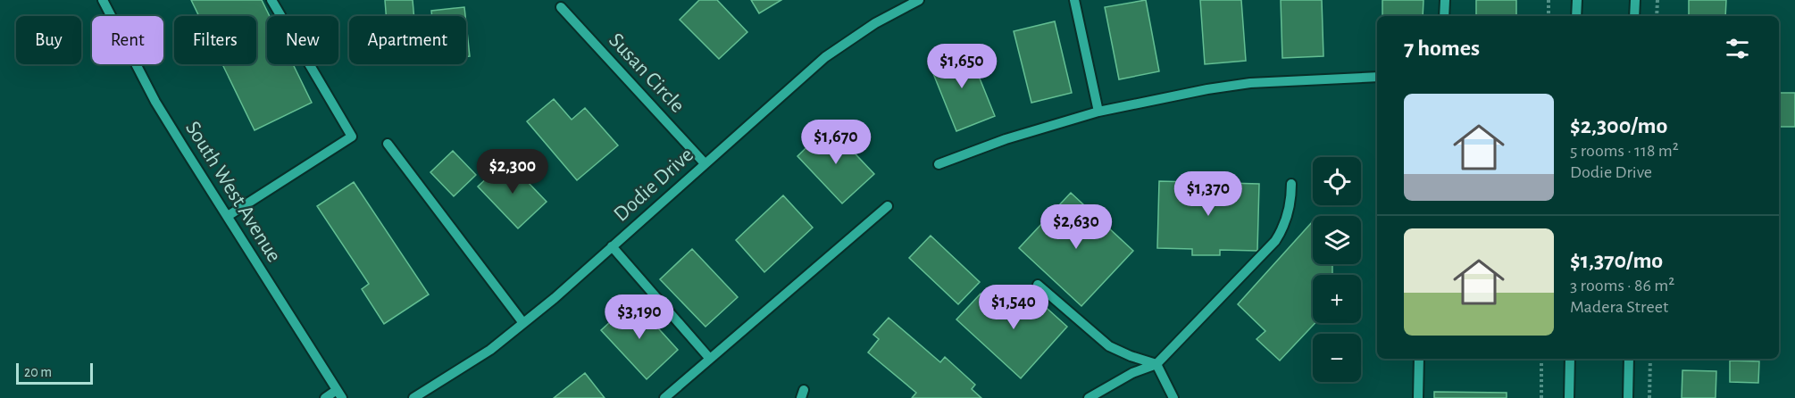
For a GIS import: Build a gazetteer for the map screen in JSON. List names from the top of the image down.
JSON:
{
  "streets": {
    "street": ["Susan Circle", "Dodie Drive", "South West Avenue"]
  },
  "crossings": [
    ["Susan Circle", "Dodie Drive"]
  ],
  "scale_bar": "20 m",
  "page": {
    "chip": [
      "Buy",
      "Rent",
      "Filters",
      "New",
      "Apartment"
    ],
    "heading": "7 homes",
    "price": [
      "$1,650",
      "$1,670",
      "$2,300",
      "$1,370",
      "$2,630",
      "$1,540",
      "$3,190"
    ],
    "list": [
      {
        "name": "$2,300/mo",
        "note": "5 rooms · 118 m² · Dodie Drive"
      },
      {
        "name": "$1,370/mo",
        "note": "3 rooms · 86 m² · Madera Street"
      }
    ],
    "map_buttons": ["+", "−"],
    "scale": "20 m"
  }
}
